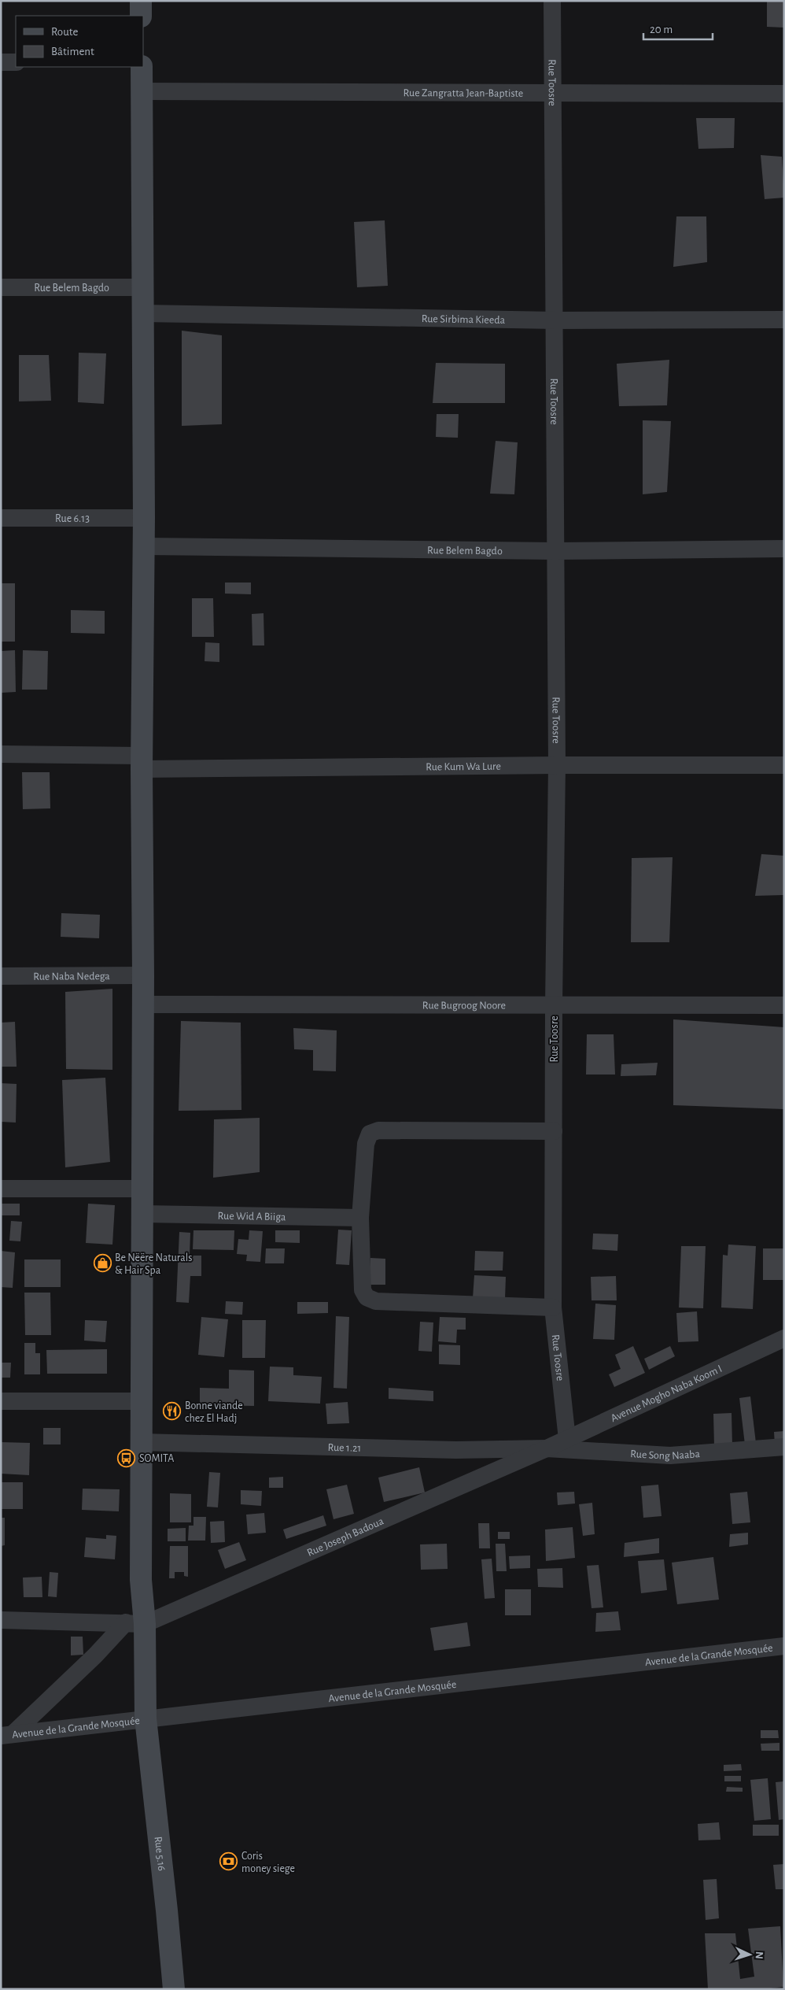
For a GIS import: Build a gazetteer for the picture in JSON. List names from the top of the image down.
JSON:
{
  "streets": {
    "main road": ["Rue 5.16"],
    "street": [
      "Rue Toosre",
      "Rue Zangratta Jean-Baptiste",
      "Rue Belem Bagdo",
      "Rue Sirbima Kieeda",
      "Rue 6.13",
      "Rue Kum Wa Lure",
      "Rue Naba Nedega",
      "Rue Bugroog Noore",
      "Rue Wid A Biiga",
      "Avenue Mogho Naba Koom I",
      "Rue 1.21",
      "Rue Song Naaba",
      "Rue Joseph Badoua",
      "Avenue de la Grande Mosquée"
    ]
  },
  "crossings": [
    ["Rue Toosre", "Rue Zangratta Jean-Baptiste"],
    ["Rue Toosre", "Rue Belem Bagdo"],
    ["Rue Toosre", "Rue Sirbima Kieeda"],
    ["Rue Toosre", "Rue Kum Wa Lure"],
    ["Rue Toosre", "Rue Bugroog Noore"],
    ["Rue Toosre", "Avenue Mogho Naba Koom I"],
    ["Rue Zangratta Jean-Baptiste", "Rue 5.16"],
    ["Rue Belem Bagdo", "Rue 5.16"],
    ["Rue Sirbima Kieeda", "Rue 5.16"],
    ["Rue 6.13", "Rue 5.16"],
    ["Rue Kum Wa Lure", "Rue 5.16"],
    ["Rue Naba Nedega", "Rue 5.16"],
    ["Rue Bugroog Noore", "Rue 5.16"],
    ["Rue Wid A Biiga", "Rue 5.16"],
    ["Avenue Mogho Naba Koom I", "Rue 1.21"],
    ["Avenue Mogho Naba Koom I", "Rue Song Naaba"],
    ["Avenue Mogho Naba Koom I", "Rue Joseph Badoua"],
    ["Rue 1.21", "Rue Song Naaba"],
    ["Rue 1.21", "Rue Joseph Badoua"],
    ["Rue 1.21", "Rue 5.16"],
    ["Rue Song Naaba", "Rue Joseph Badoua"],
    ["Rue Joseph Badoua", "Rue 5.16"],
    ["Avenue de la Grande Mosquée", "Rue 5.16"]
  ],
  "places": {
    "shop": ["Be Nëëre Naturals & Hair Spa"],
    "restaurant": ["Bonne viande chez El Hadj"],
    "bus stop": ["SOMITA"],
    "bank": ["Coris money siege"]
  },
  "legend": ["Route", "Bâtiment"],
  "scale_bar": "20 m",
  "north": "right"
}
